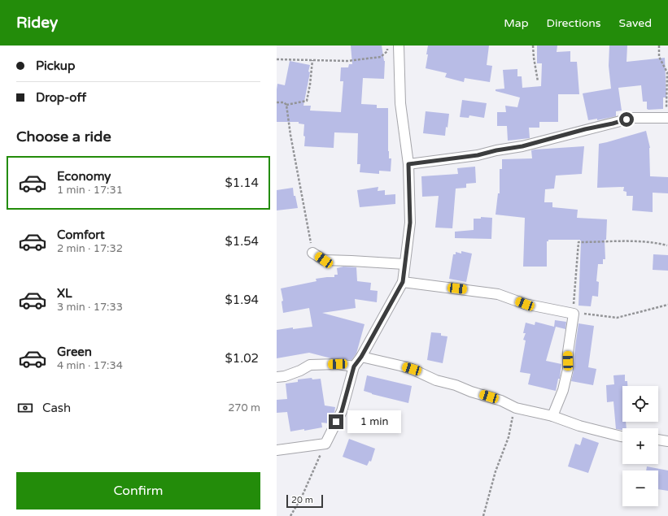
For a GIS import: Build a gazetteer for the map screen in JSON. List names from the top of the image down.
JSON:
{
  "scale_bar": "20 m",
  "page": {
    "header": "Ridey",
    "nav": ["Map", "Directions", "Saved"],
    "banner": ["Pickup", "Drop-off"],
    "heading": "Choose a ride",
    "list": [
      {
        "name": "Economy",
        "note": "1 min · 17:31",
        "value": "$1.14"
      },
      {
        "name": "Comfort",
        "note": "2 min · 17:32",
        "value": "$1.54"
      },
      {
        "name": "XL",
        "note": "3 min · 17:33",
        "value": "$1.94"
      },
      {
        "name": "Green",
        "note": "4 min · 17:34",
        "value": "$1.02"
      }
    ],
    "map_buttons": ["+", "−"],
    "pay": ["Cash", "270 m"],
    "bubble": "1 min",
    "buttons": "Confirm",
    "scale": "20 m"
  }
}
